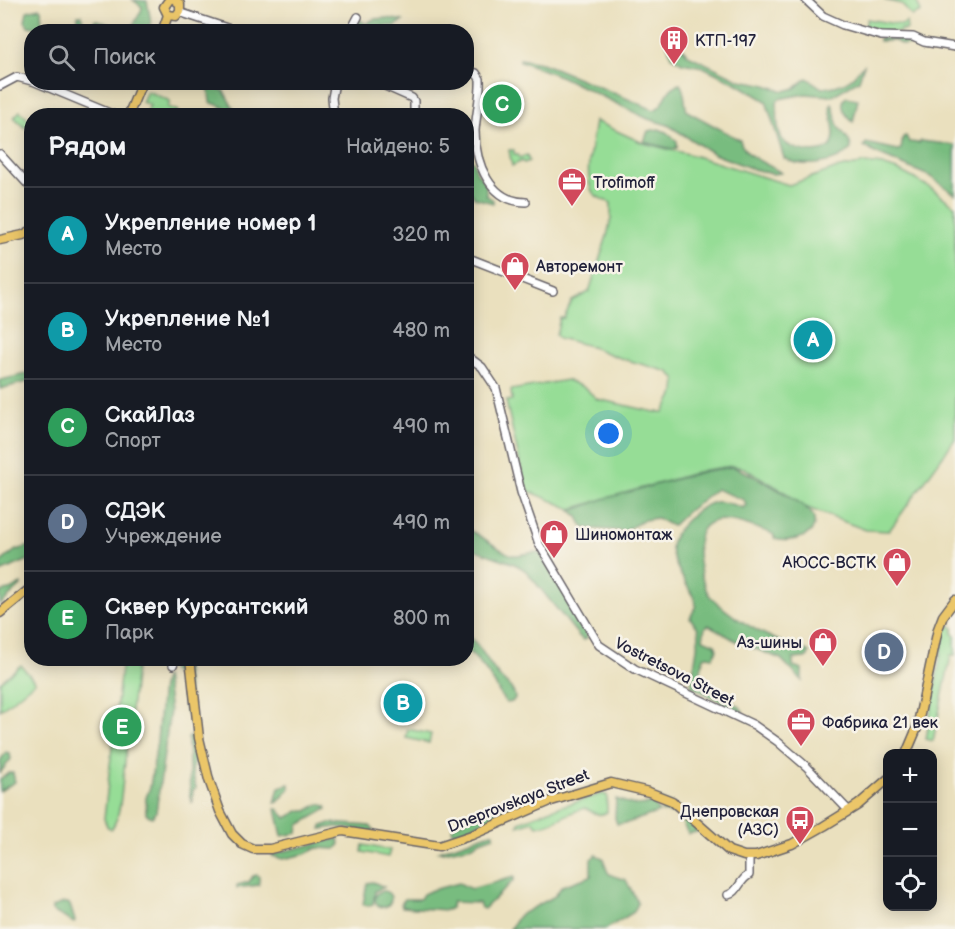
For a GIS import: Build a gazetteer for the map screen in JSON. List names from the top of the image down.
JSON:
{
  "streets": {
    "main road": ["Dneprovskaya Street"],
    "street": ["Vostretsova Street"]
  },
  "places": {
    "building": ["КТП-197"],
    "office": ["Trofimoff", "Фабрика 21 век"],
    "shop": [
      "Авторемонт",
      "Шиномонтаж",
      "АЮСС-ВСТК",
      "Аз-шины"
    ],
    "bus stop": ["Днепровская (АЗС)"]
  },
  "page": {
    "search": "Поиск",
    "pins": [
      "C",
      "A",
      "D",
      "B",
      "E"
    ],
    "heading": ["Рядом", "Найдено: 5"],
    "list": [
      {
        "mark": "A",
        "name": "Укрепление номер 1",
        "note": "Место",
        "value": "320 m"
      },
      {
        "mark": "B",
        "name": "Укрепление №1",
        "note": "Место",
        "value": "480 m"
      },
      {
        "mark": "C",
        "name": "СкайЛаз",
        "note": "Спорт",
        "value": "490 m"
      },
      {
        "mark": "D",
        "name": "СДЭК",
        "note": "Учреждение",
        "value": "490 m"
      },
      {
        "mark": "E",
        "name": "Сквер Курсантский",
        "note": "Парк",
        "value": "800 m"
      }
    ],
    "map_buttons": ["+", "−"]
  }
}
